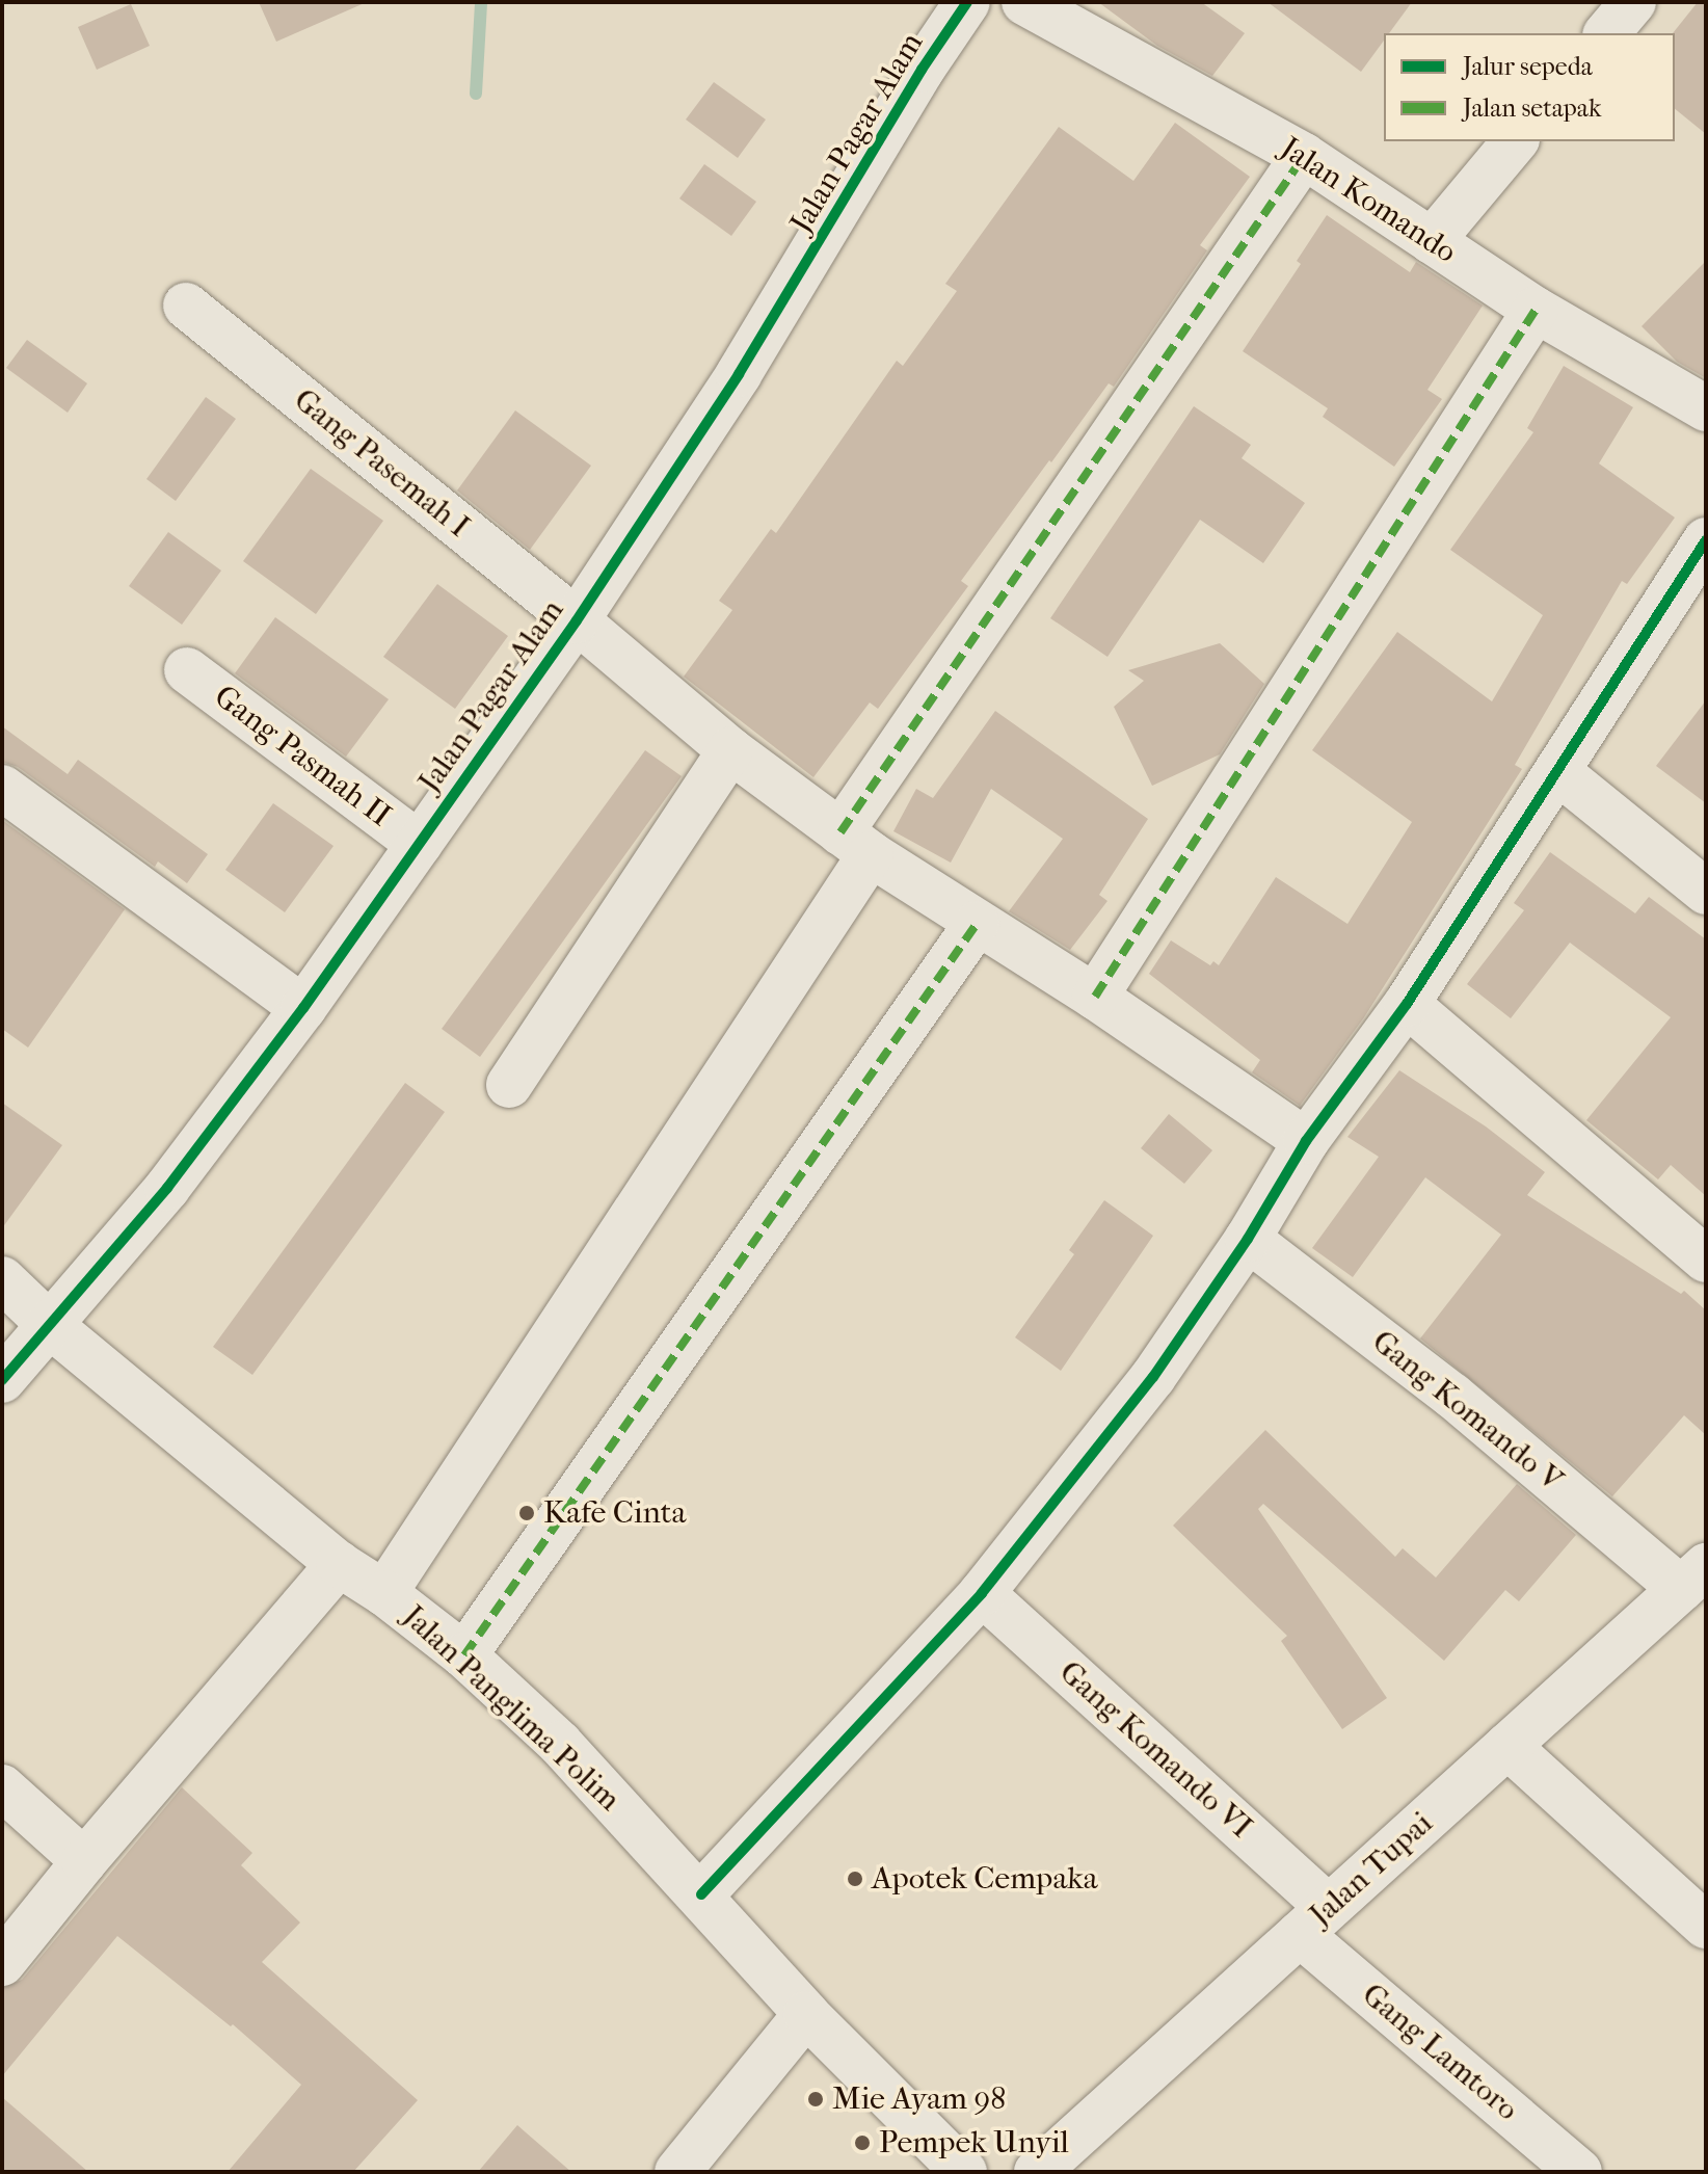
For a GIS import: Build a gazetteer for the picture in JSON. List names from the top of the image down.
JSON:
{
  "streets": {
    "street": [
      "Jalan Pagar Alam",
      "Jalan Komando",
      "Gang Pasemah I",
      "Gang Pasmah II",
      "Gang Komando V",
      "Jalan Panglima Polim",
      "Gang Komando VI",
      "Jalan Tupai",
      "Gang Lamtoro"
    ]
  },
  "crossings": [
    ["Jalan Pagar Alam", "Gang Pasemah I"],
    ["Jalan Pagar Alam", "Gang Pasmah II"],
    ["Jalan Pagar Alam", "Jalan Panglima Polim"],
    ["Gang Komando V", "Jalan Tupai"],
    ["Gang Komando VI", "Jalan Tupai"],
    ["Gang Komando VI", "Gang Lamtoro"],
    ["Jalan Tupai", "Gang Lamtoro"]
  ],
  "places": [
    "Kafe Cinta",
    "Apotek Cempaka",
    "Mie Ayam 98",
    "Pempek Unyil"
  ],
  "legend": ["Jalur sepeda", "Jalan setapak"]
}
